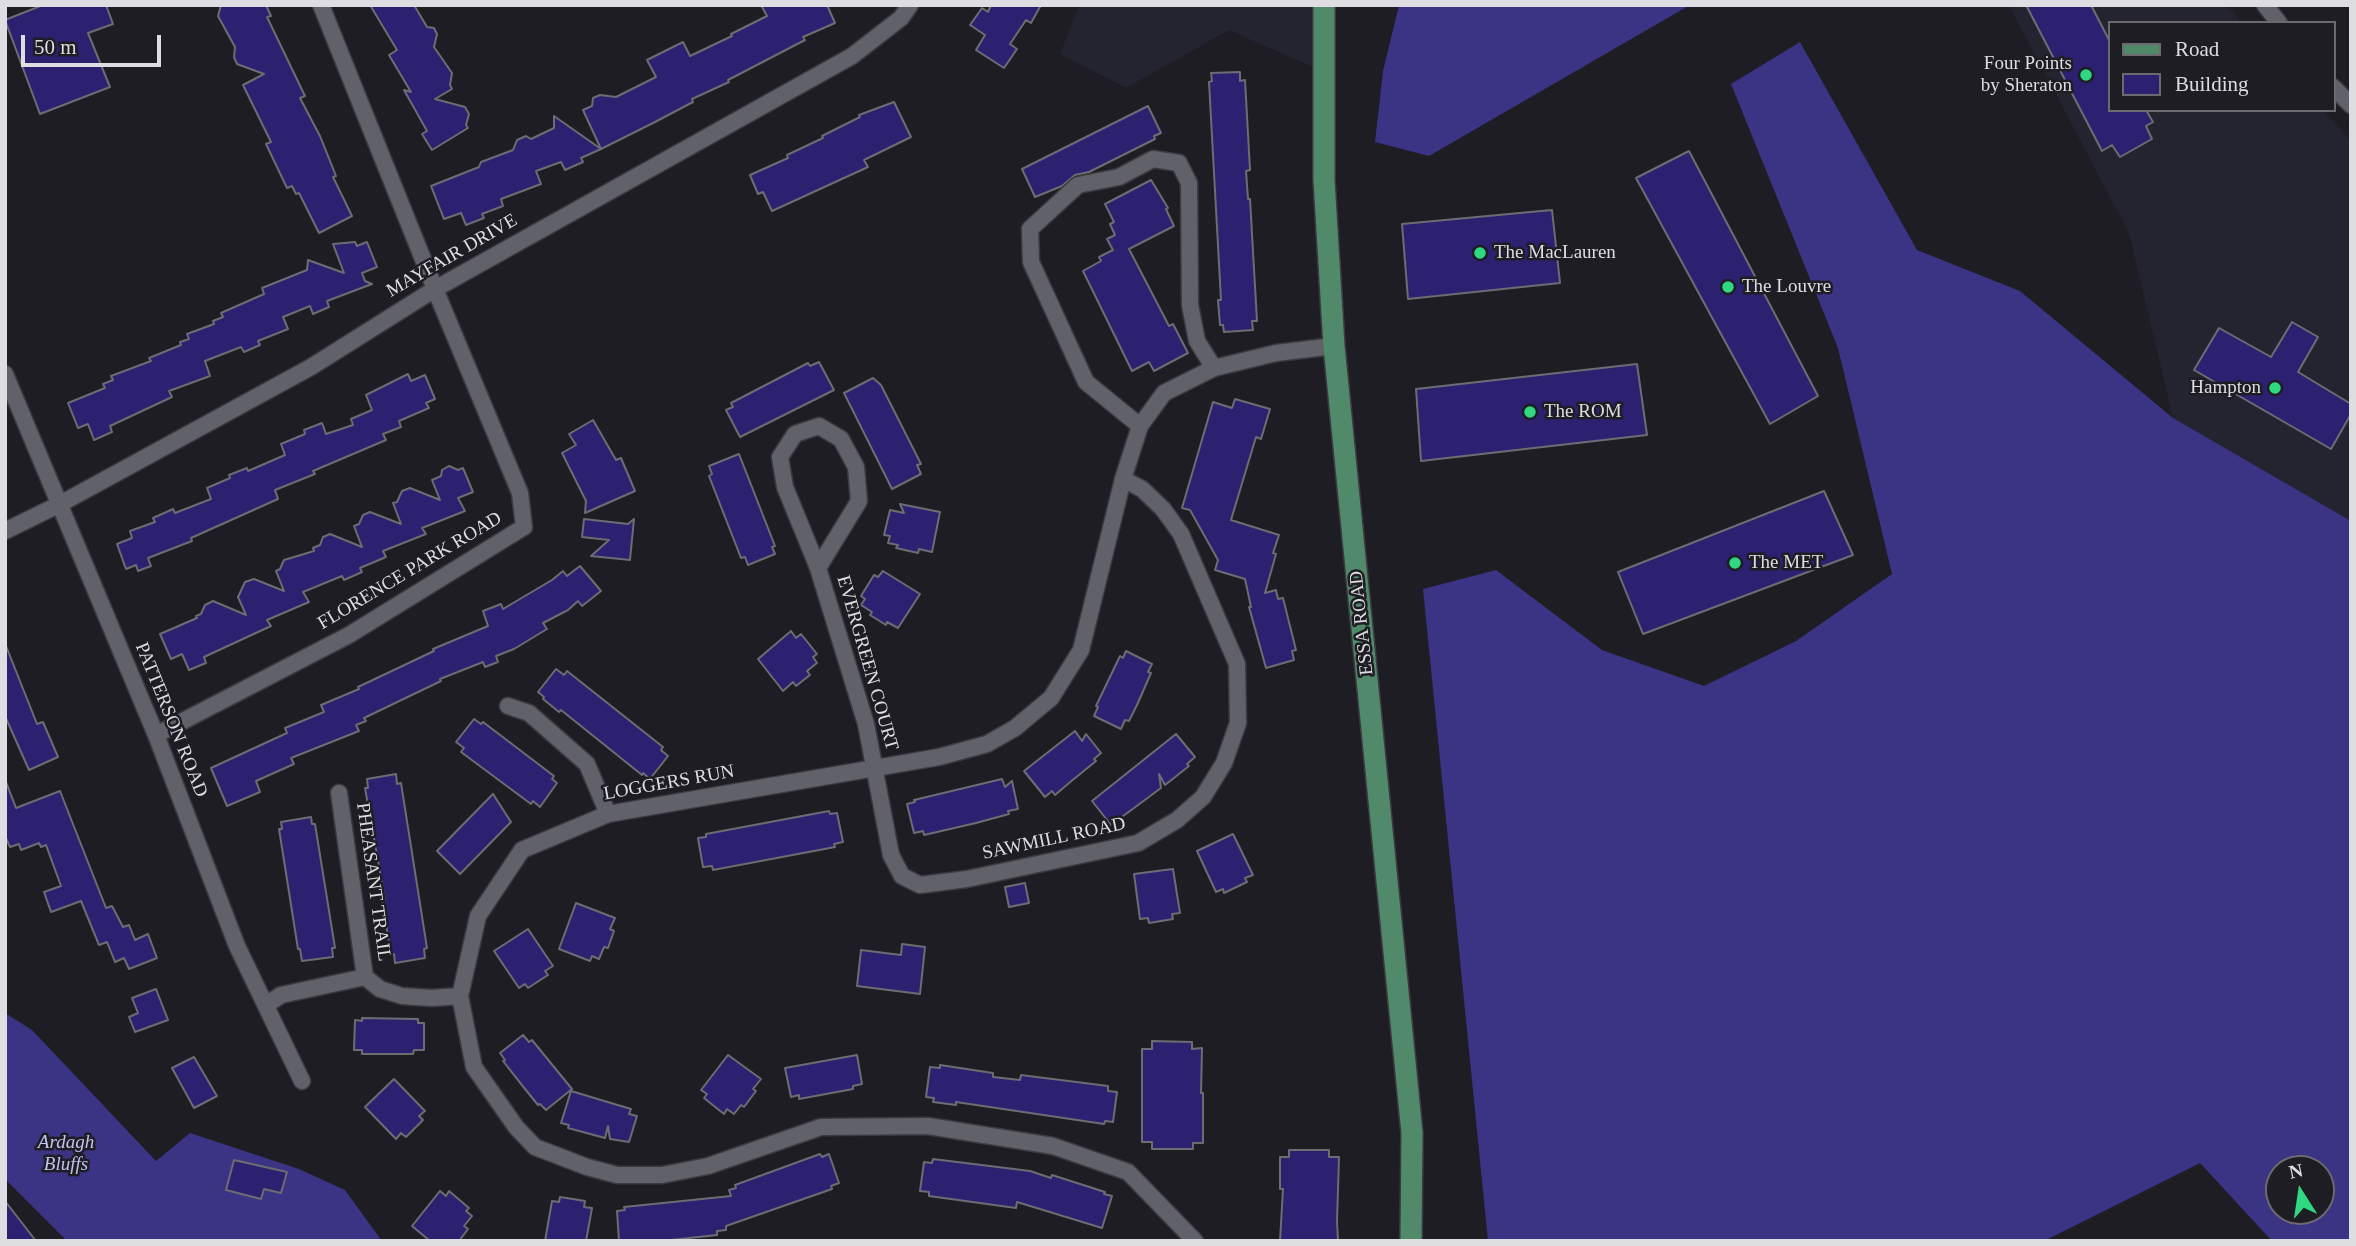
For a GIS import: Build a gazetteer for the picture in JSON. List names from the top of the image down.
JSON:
{
  "streets": {
    "main road": ["ESSA ROAD"],
    "street": [
      "MAYFAIR DRIVE",
      "FLORENCE PARK ROAD",
      "EVERGREEN COURT",
      "PATTERSON ROAD",
      "LOGGERS RUN",
      "SAWMILL ROAD",
      "PHEASANT TRAIL"
    ]
  },
  "crossings": [
    ["MAYFAIR DRIVE", "FLORENCE PARK ROAD"],
    ["MAYFAIR DRIVE", "PATTERSON ROAD"],
    ["FLORENCE PARK ROAD", "PATTERSON ROAD"],
    ["ESSA ROAD", "LOGGERS RUN"],
    ["EVERGREEN COURT", "LOGGERS RUN"],
    ["EVERGREEN COURT", "SAWMILL ROAD"],
    ["LOGGERS RUN", "SAWMILL ROAD"]
  ],
  "parks": ["Ardagh Bluffs"],
  "places": [
    "Four Points by Sheraton",
    "The MacLauren",
    "The Louvre",
    "Hampton",
    "The ROM",
    "The MET"
  ],
  "legend": ["Road", "Building"],
  "scale_bar": "50 m",
  "north": "top"
}
